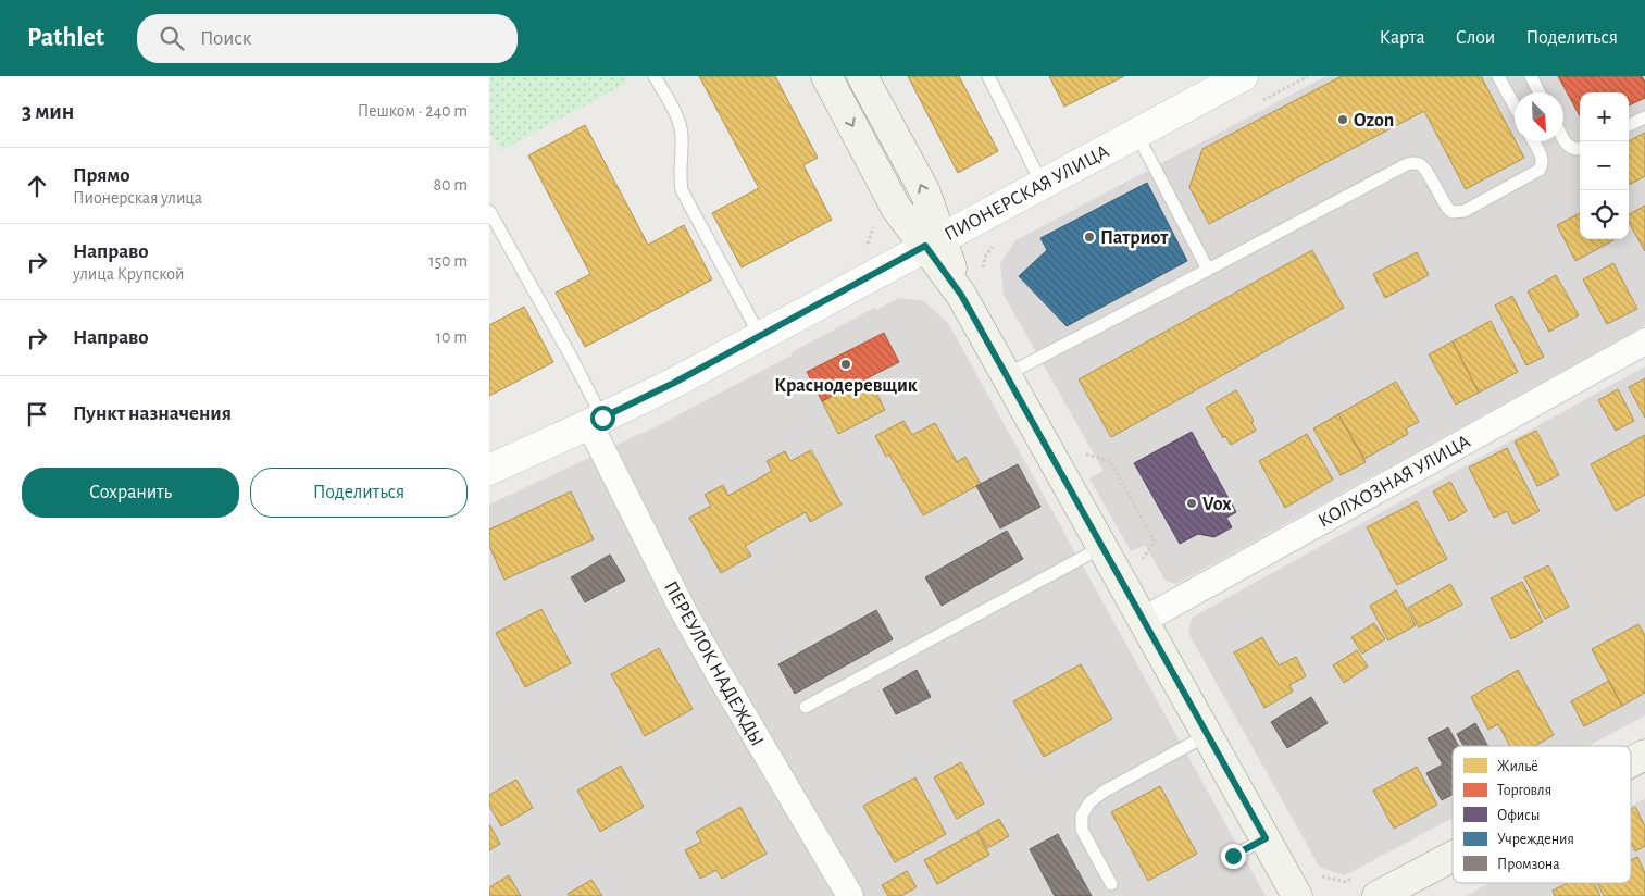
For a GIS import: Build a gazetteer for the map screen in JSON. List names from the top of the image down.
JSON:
{
  "streets": {
    "street": ["ПИОНЕРСКАЯ УЛИЦА", "КОЛХОЗНАЯ УЛИЦА", "ПЕРЕУЛОК НАДЕЖДЫ"]
  },
  "crossings": [
    ["ПИОНЕРСКАЯ УЛИЦА", "ПЕРЕУЛОК НАДЕЖДЫ"]
  ],
  "places": [
    "Ozon",
    "Патриот",
    "Краснодеревщик",
    "Vox"
  ],
  "legend": [
    "Жильё",
    "Торговля",
    "Офисы",
    "Учреждения",
    "Промзона"
  ],
  "north": "bottom right",
  "page": {
    "header": "Pathlet",
    "search": "Поиск",
    "nav": ["Карта", "Слои", "Поделиться"],
    "heading": ["3 мин", "Пешком · 240 m"],
    "map_buttons": ["+", "−"],
    "list": [
      ["Прямо", "Пионерская улица", "80 m"],
      ["Направо", "улица Крупской", "150 m"],
      ["Направо", "10 m"],
      "Пункт назначения"
    ],
    "buttons": ["Сохранить", "Поделиться"]
  }
}
